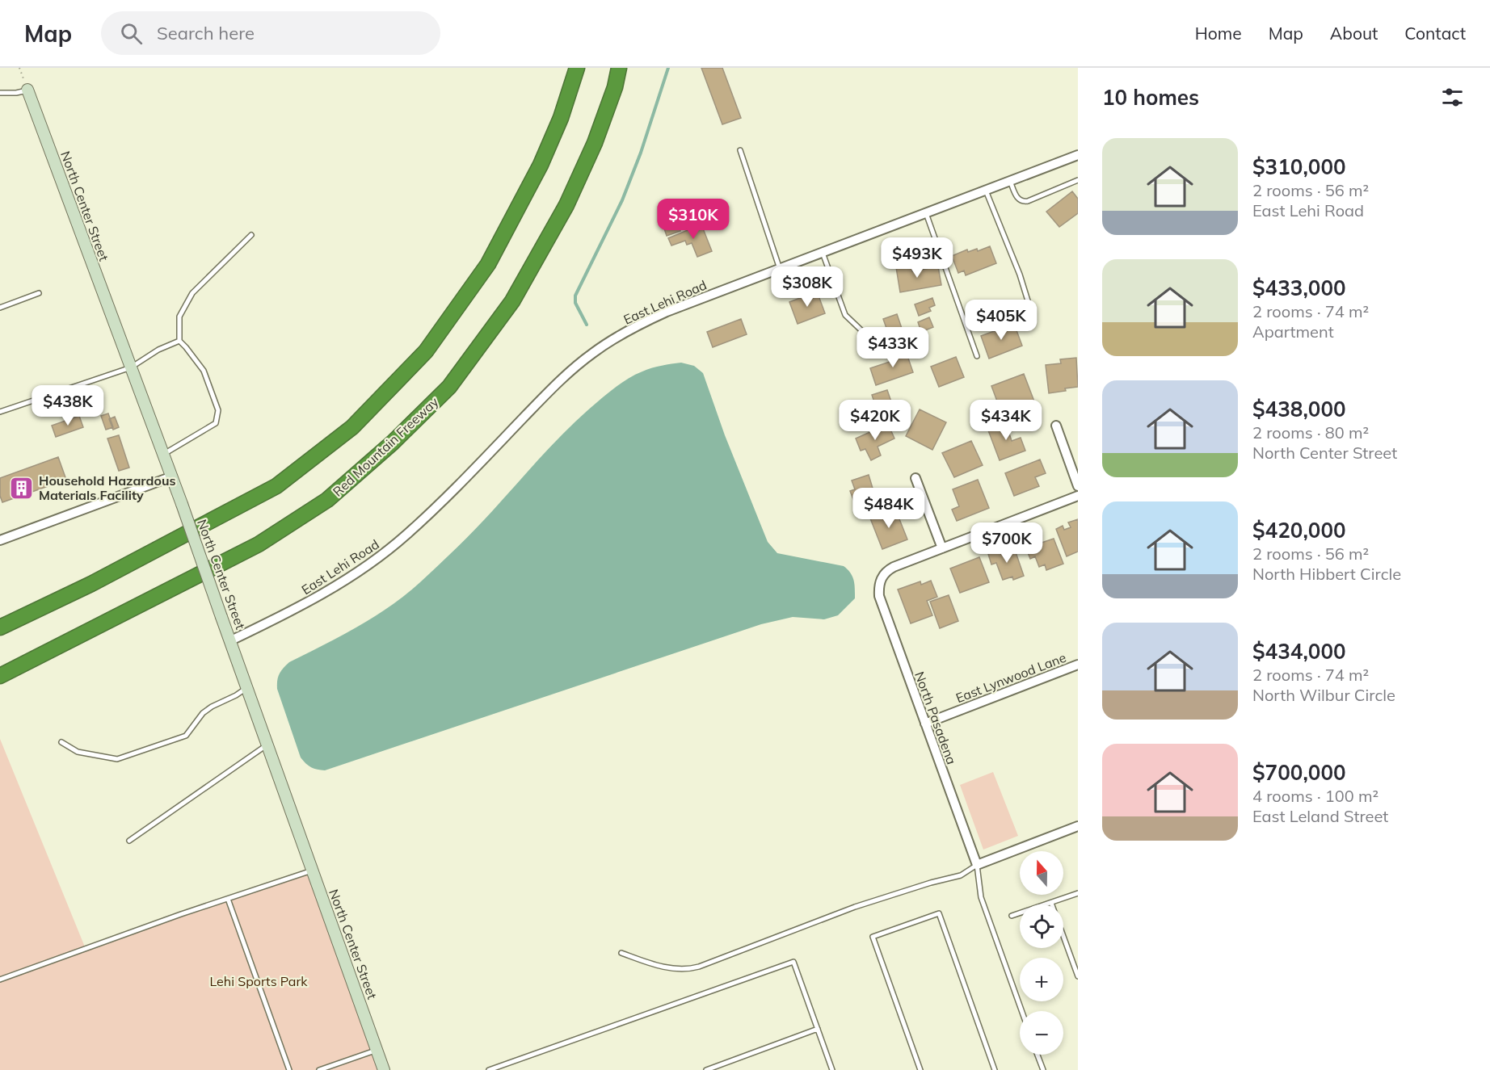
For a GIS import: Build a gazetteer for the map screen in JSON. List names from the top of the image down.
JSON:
{
  "streets": {
    "highway": ["Red Mountain Freeway"],
    "street": [
      "North Center Street",
      "East Lehi Road",
      "East Lynwood Lane",
      "North Pasadena"
    ]
  },
  "crossings": [
    ["North Center Street", "East Lehi Road"],
    ["East Lynwood Lane", "North Pasadena"]
  ],
  "parks": ["Lehi Sports Park"],
  "places": {
    "building": ["Household Hazardous Materials Facility"]
  },
  "north": "top",
  "page": {
    "header": "Map",
    "search": "Search here",
    "nav": [
      "Home",
      "Map",
      "About",
      "Contact"
    ],
    "heading": "10 homes",
    "list": [
      {
        "name": "$310,000",
        "note": "2 rooms · 56 m² · East Lehi Road"
      },
      {
        "name": "$433,000",
        "note": "2 rooms · 74 m² · Apartment"
      },
      {
        "name": "$438,000",
        "note": "2 rooms · 80 m² · North Center Street"
      },
      {
        "name": "$420,000",
        "note": "2 rooms · 56 m² · North Hibbert Circle"
      },
      {
        "name": "$434,000",
        "note": "2 rooms · 74 m² · North Wilbur Circle"
      },
      {
        "name": "$700,000",
        "note": "4 rooms · 100 m² · East Leland Street"
      }
    ],
    "price": [
      "$310K",
      "$493K",
      "$308K",
      "$405K",
      "$433K",
      "$438K",
      "$420K",
      "$434K",
      "$484K",
      "$700K"
    ],
    "map_buttons": ["+", "−"]
  }
}
